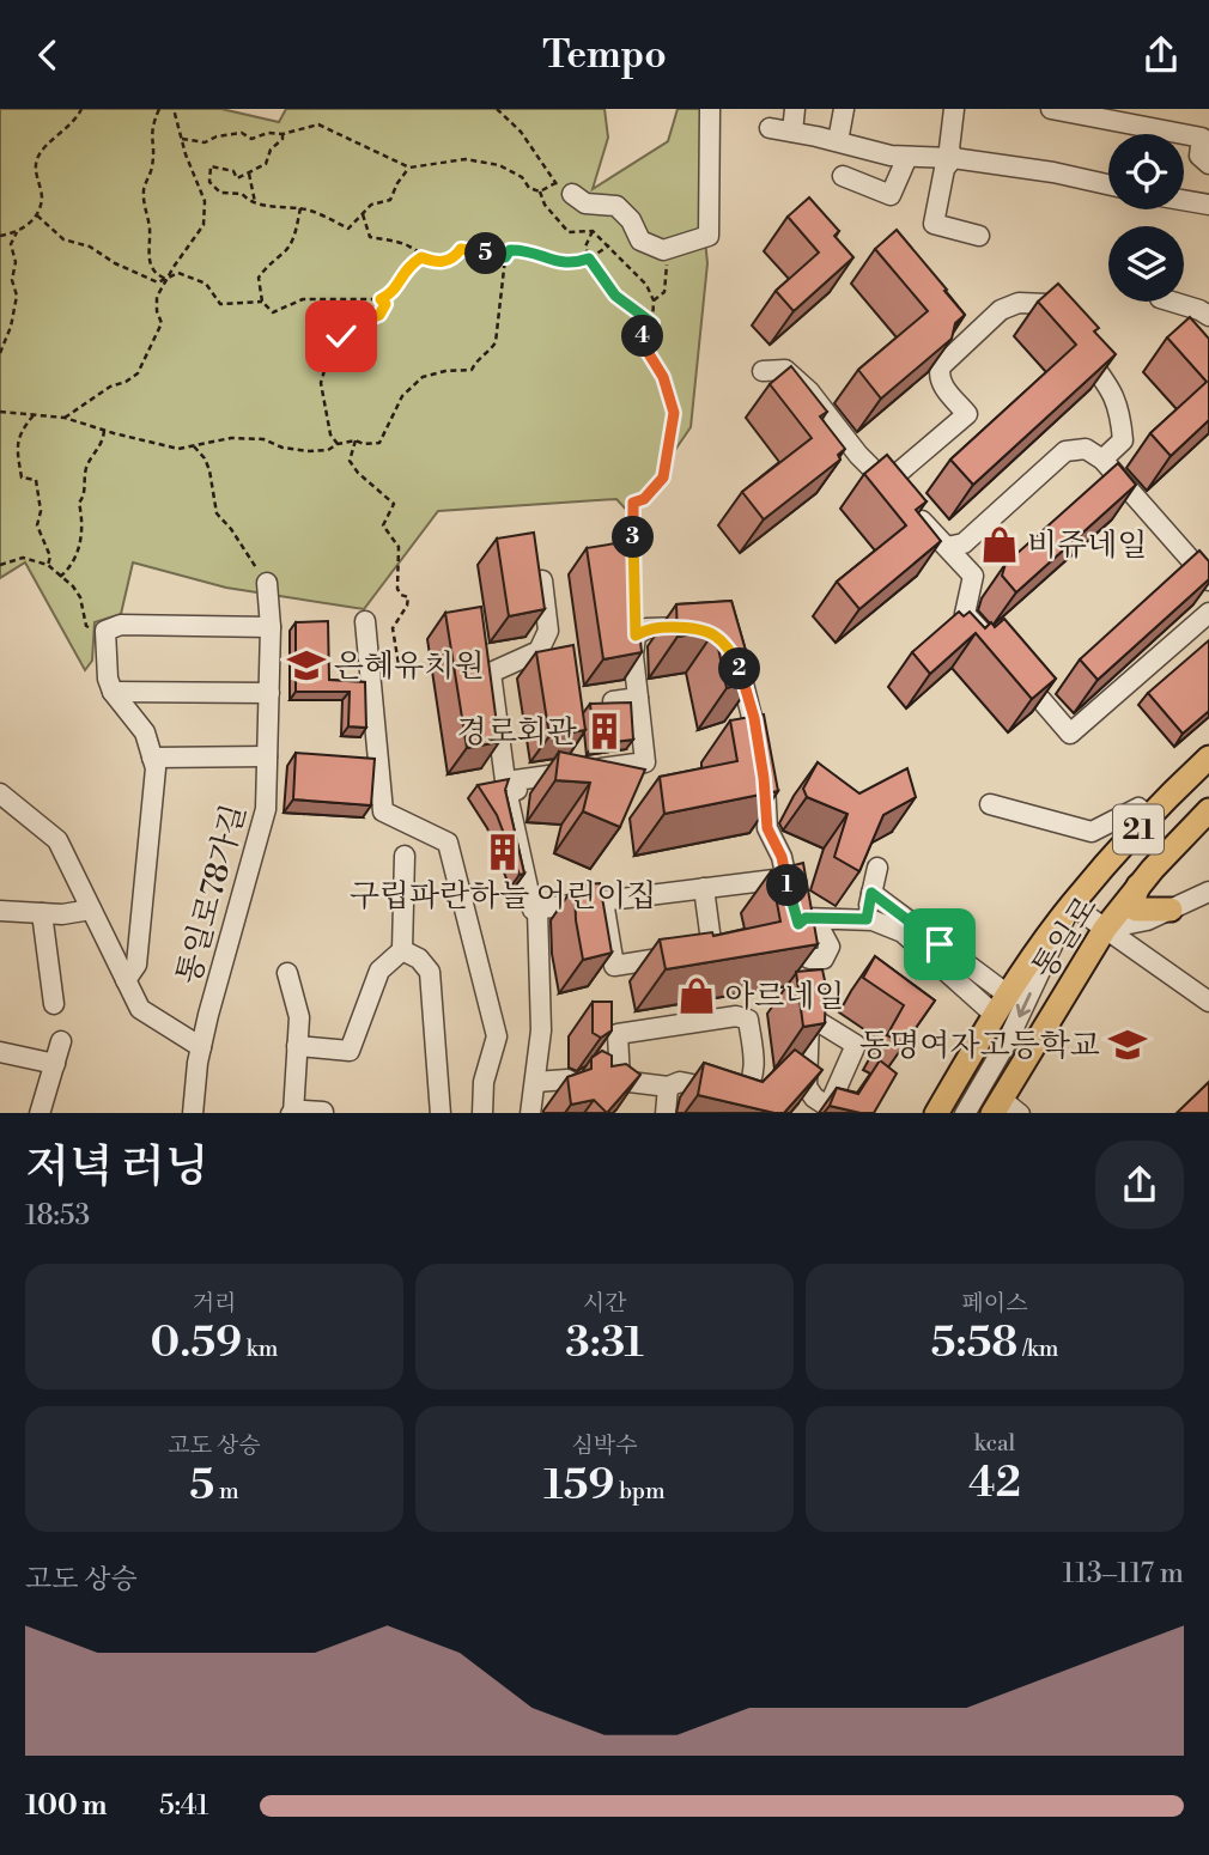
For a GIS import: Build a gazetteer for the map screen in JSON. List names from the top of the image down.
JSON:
{
  "streets": {
    "main road": ["21", "통일로"],
    "street": ["통일로78가길"]
  },
  "places": {
    "shop": ["비쥬네일", "아르네일"],
    "school or university": ["은혜유치원", "동명여자고등학교"],
    "building": ["경로회관", "구립파란하늘 어린이집"]
  },
  "page": {
    "header": "Tempo",
    "pins": [
      "5",
      "4",
      "3",
      "2",
      "1"
    ],
    "heading": ["저녁 러닝", "18:53"],
    "stats": [
      ["거리", "0.59 km"],
      ["시간", "3:31"],
      ["페이스", "5:58 /km"],
      ["고도 상승", "5 m"],
      ["심박수", "159 bpm"],
      ["kcal", "42"]
    ],
    "chart": ["고도 상승", "113–117 m"],
    "list": [
      {
        "name": "100 m",
        "note": "5:41"
      }
    ]
  }
}
